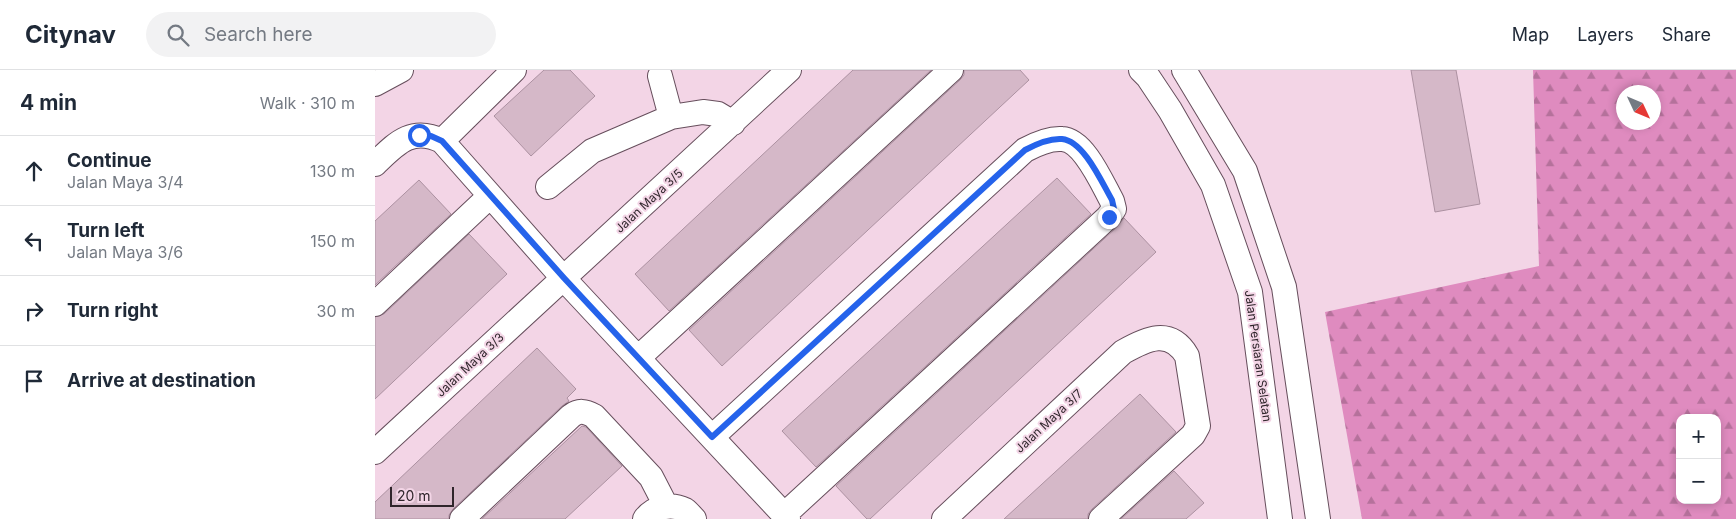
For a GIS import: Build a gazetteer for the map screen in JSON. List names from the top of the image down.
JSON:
{
  "streets": {
    "street": [
      "Jalan Maya 3/5",
      "Jalan Persiaran Selatan",
      "Jalan Maya 3/3",
      "Jalan Maya 3/7"
    ]
  },
  "crossings": [
    ["Jalan Maya 3/5", "Jalan Maya 3/3"]
  ],
  "scale_bar": "20 m",
  "north": "bottom right",
  "page": {
    "header": "Citynav",
    "search": "Search here",
    "nav": ["Map", "Layers", "Share"],
    "heading": ["4 min", "Walk · 310 m"],
    "list": [
      ["Continue", "Jalan Maya 3/4", "130 m"],
      ["Turn left", "Jalan Maya 3/6", "150 m"],
      ["Turn right", "30 m"],
      "Arrive at destination"
    ],
    "map_buttons": ["+", "−"],
    "scale": "20 m"
  }
}
